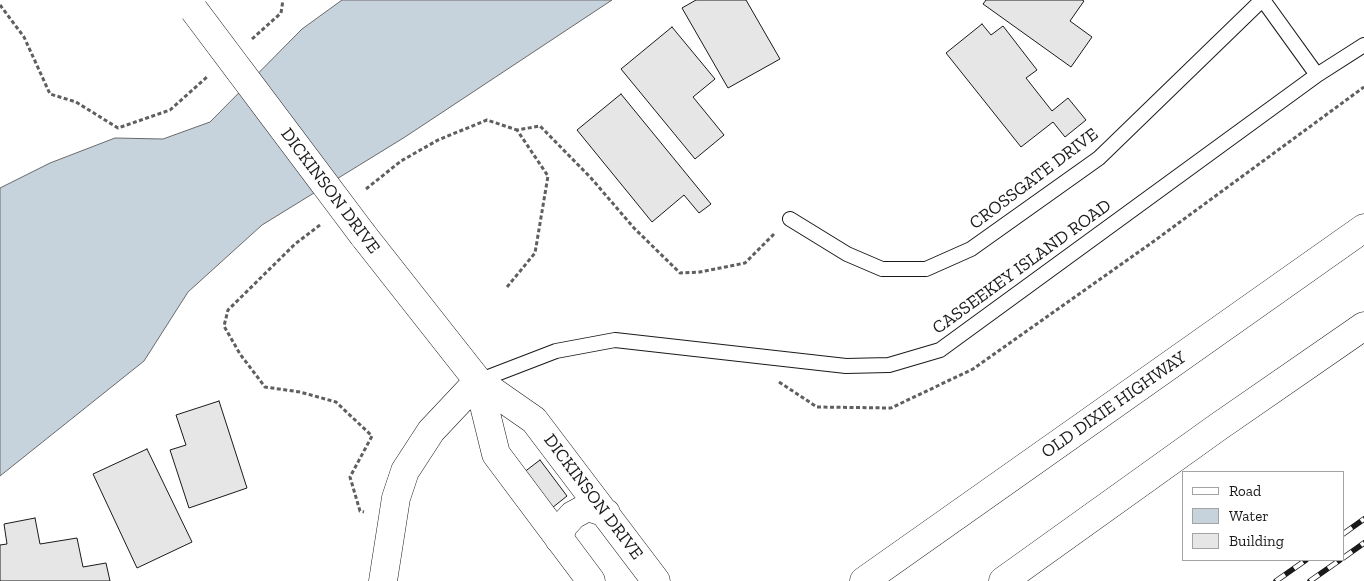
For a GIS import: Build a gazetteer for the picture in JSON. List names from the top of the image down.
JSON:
{
  "streets": {
    "street": ["DICKINSON DRIVE", "OLD DIXIE HIGHWAY"],
    "lane": ["CROSSGATE DRIVE", "CASSEEKEY ISLAND ROAD"]
  },
  "crossings": [
    ["CROSSGATE DRIVE", "CASSEEKEY ISLAND ROAD"],
    ["DICKINSON DRIVE", "CASSEEKEY ISLAND ROAD"]
  ],
  "legend": ["Road", "Water", "Building"]
}
